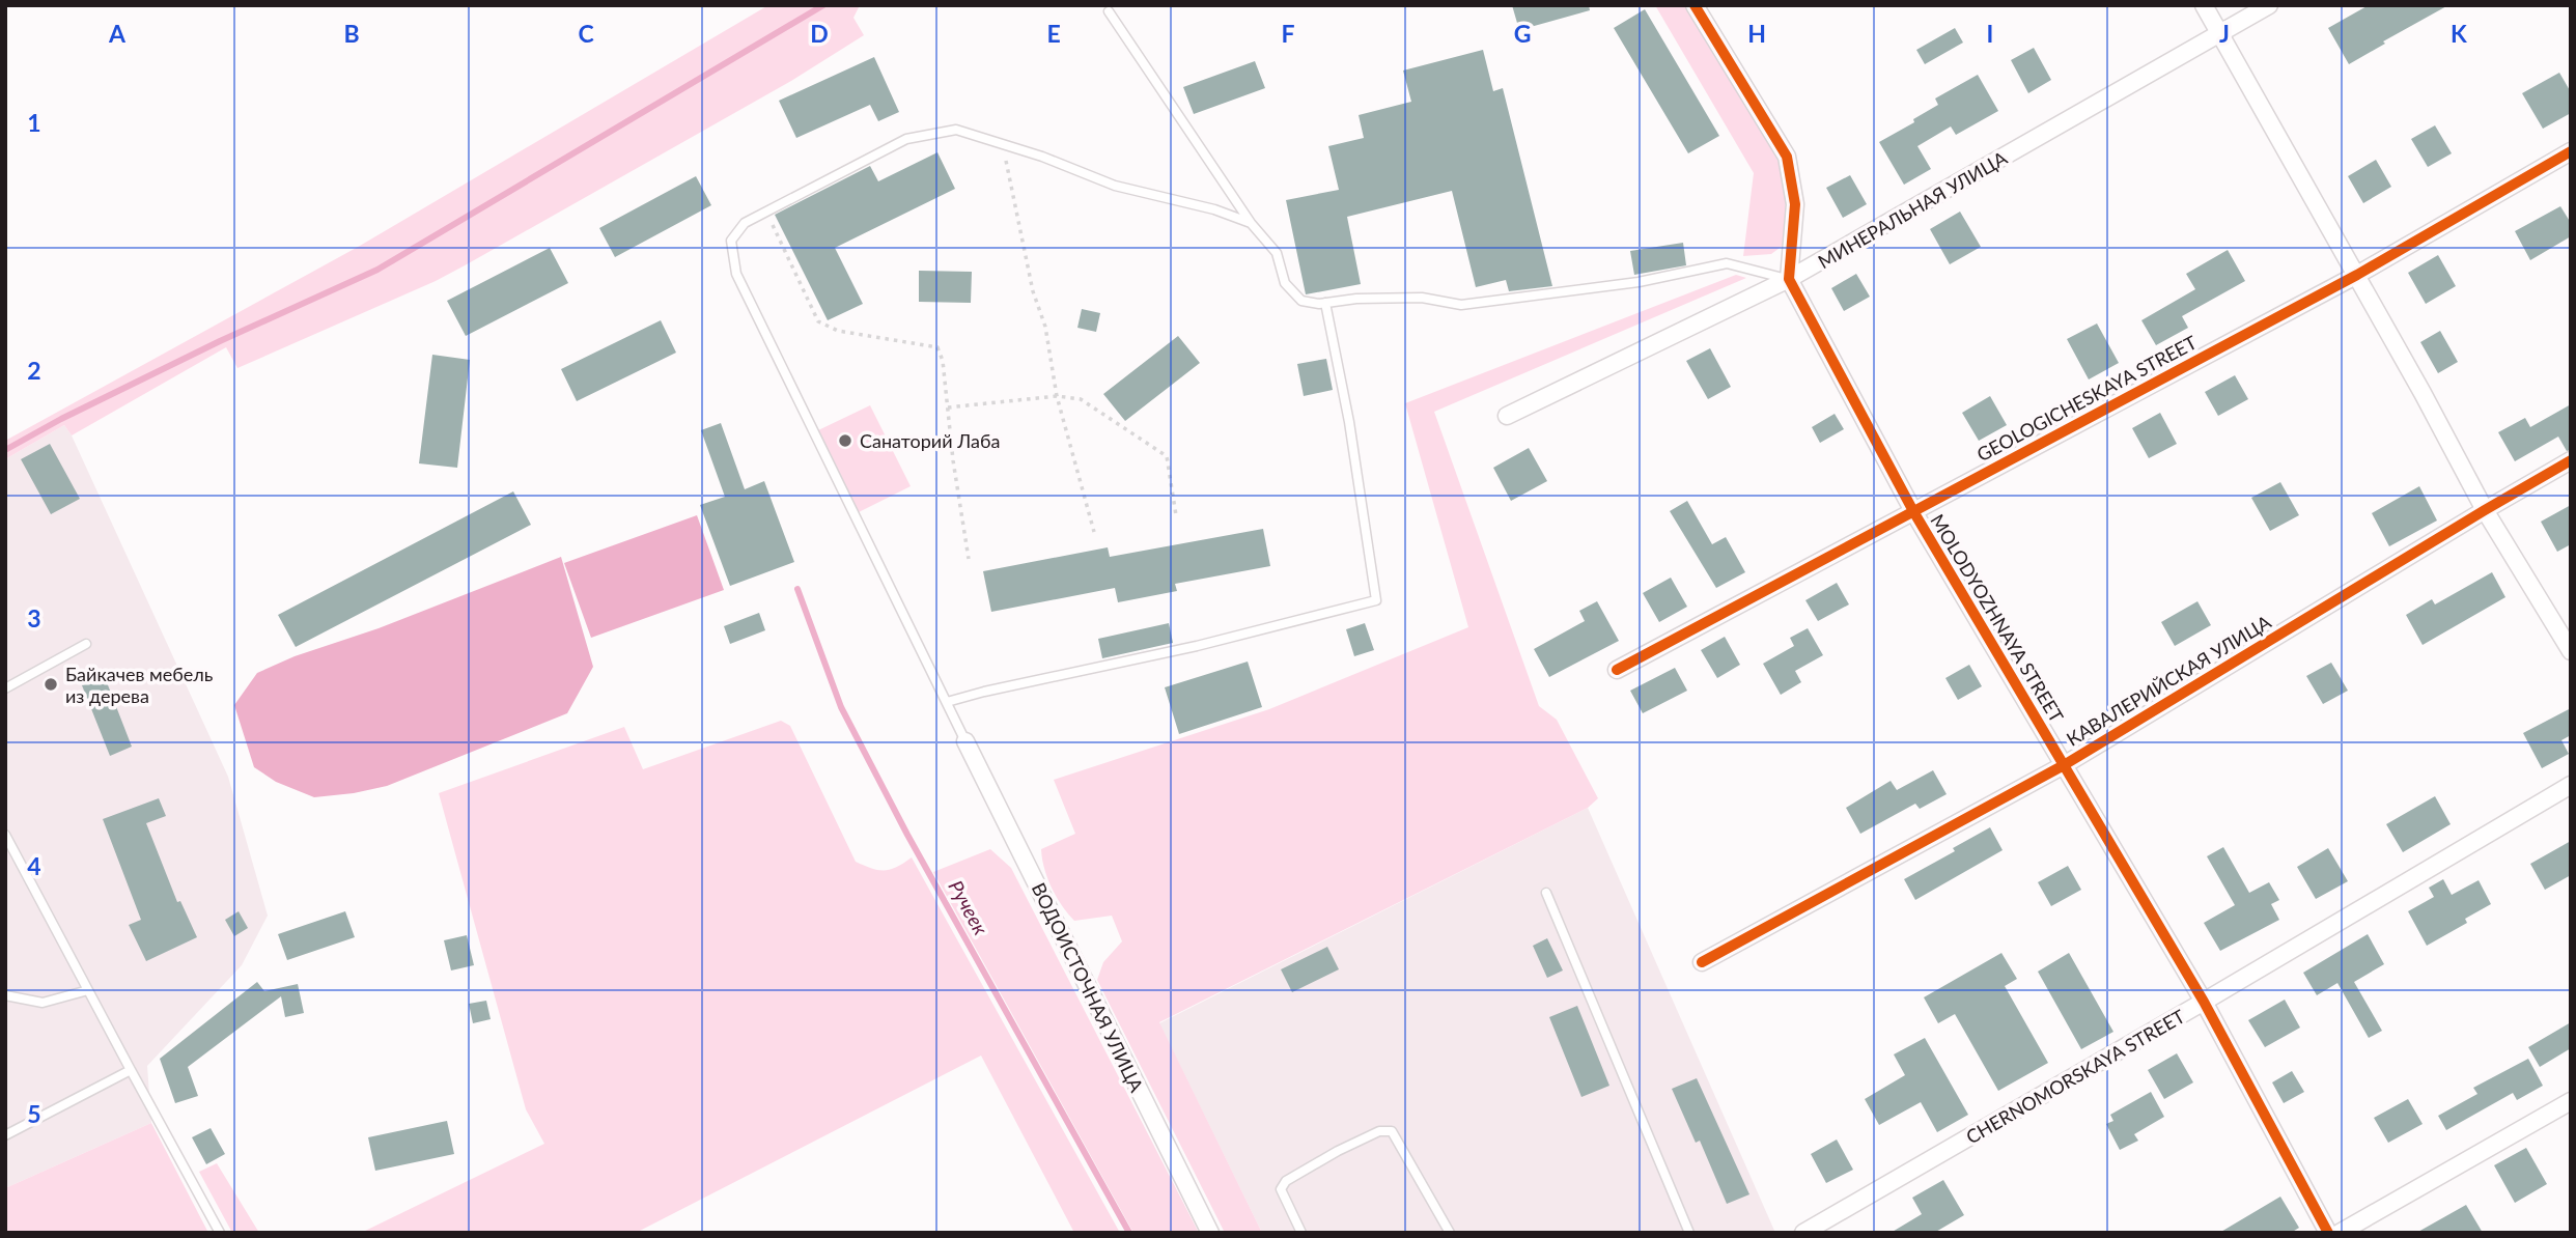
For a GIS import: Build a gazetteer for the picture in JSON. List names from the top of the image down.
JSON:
{
  "streets": {
    "street": [
      "МИНЕРАЛЬНАЯ УЛИЦА",
      "GEOLOGICHESKAYA STREET",
      "MOLODYOZHNAYA STREET",
      "КАВАЛЕРИЙСКАЯ УЛИЦА",
      "ВОДОИСТОЧНАЯ УЛИЦА",
      "CHERNOMORSKAYA STREET"
    ]
  },
  "crossings": [
    ["МИНЕРАЛЬНАЯ УЛИЦА", "MOLODYOZHNAYA STREET"],
    ["GEOLOGICHESKAYA STREET", "MOLODYOZHNAYA STREET"],
    ["MOLODYOZHNAYA STREET", "КАВАЛЕРИЙСКАЯ УЛИЦА"],
    ["MOLODYOZHNAYA STREET", "CHERNOMORSKAYA STREET"]
  ],
  "water": ["Ручеек"],
  "places": ["Санаторий Лаба", "Байкачев мебель из дерева"],
  "grid": {
    "columns": [
      "A",
      "B",
      "C",
      "D",
      "E",
      "F",
      "G",
      "H",
      "I",
      "J",
      "K"
    ],
    "rows": [
      "1",
      "2",
      "3",
      "4",
      "5"
    ]
  }
}
